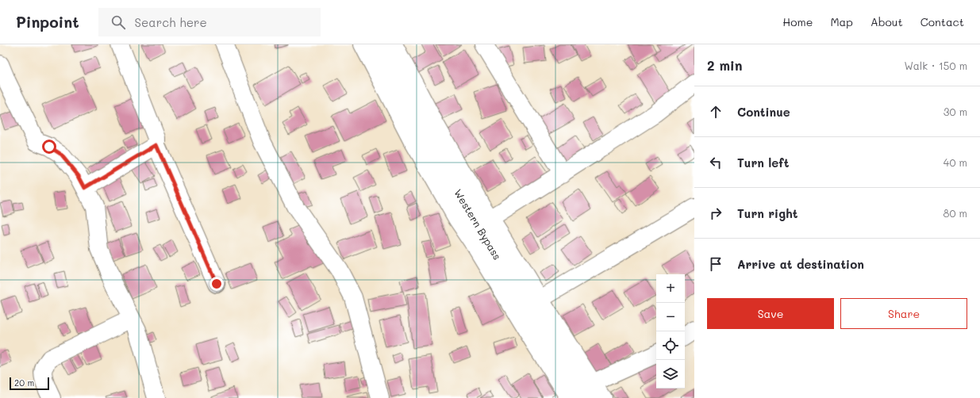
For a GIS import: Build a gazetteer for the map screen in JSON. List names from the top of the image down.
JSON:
{
  "streets": {
    "street": ["Western Bypass"]
  },
  "scale_bar": "20 m",
  "page": {
    "header": "Pinpoint",
    "search": "Search here",
    "nav": [
      "Home",
      "Map",
      "About",
      "Contact"
    ],
    "heading": ["2 min", "Walk · 150 m"],
    "list": [
      ["Continue", "30 m"],
      ["Turn left", "40 m"],
      ["Turn right", "80 m"],
      "Arrive at destination"
    ],
    "map_buttons": ["+", "−"],
    "buttons": ["Save", "Share"],
    "scale": "20 m"
  }
}
